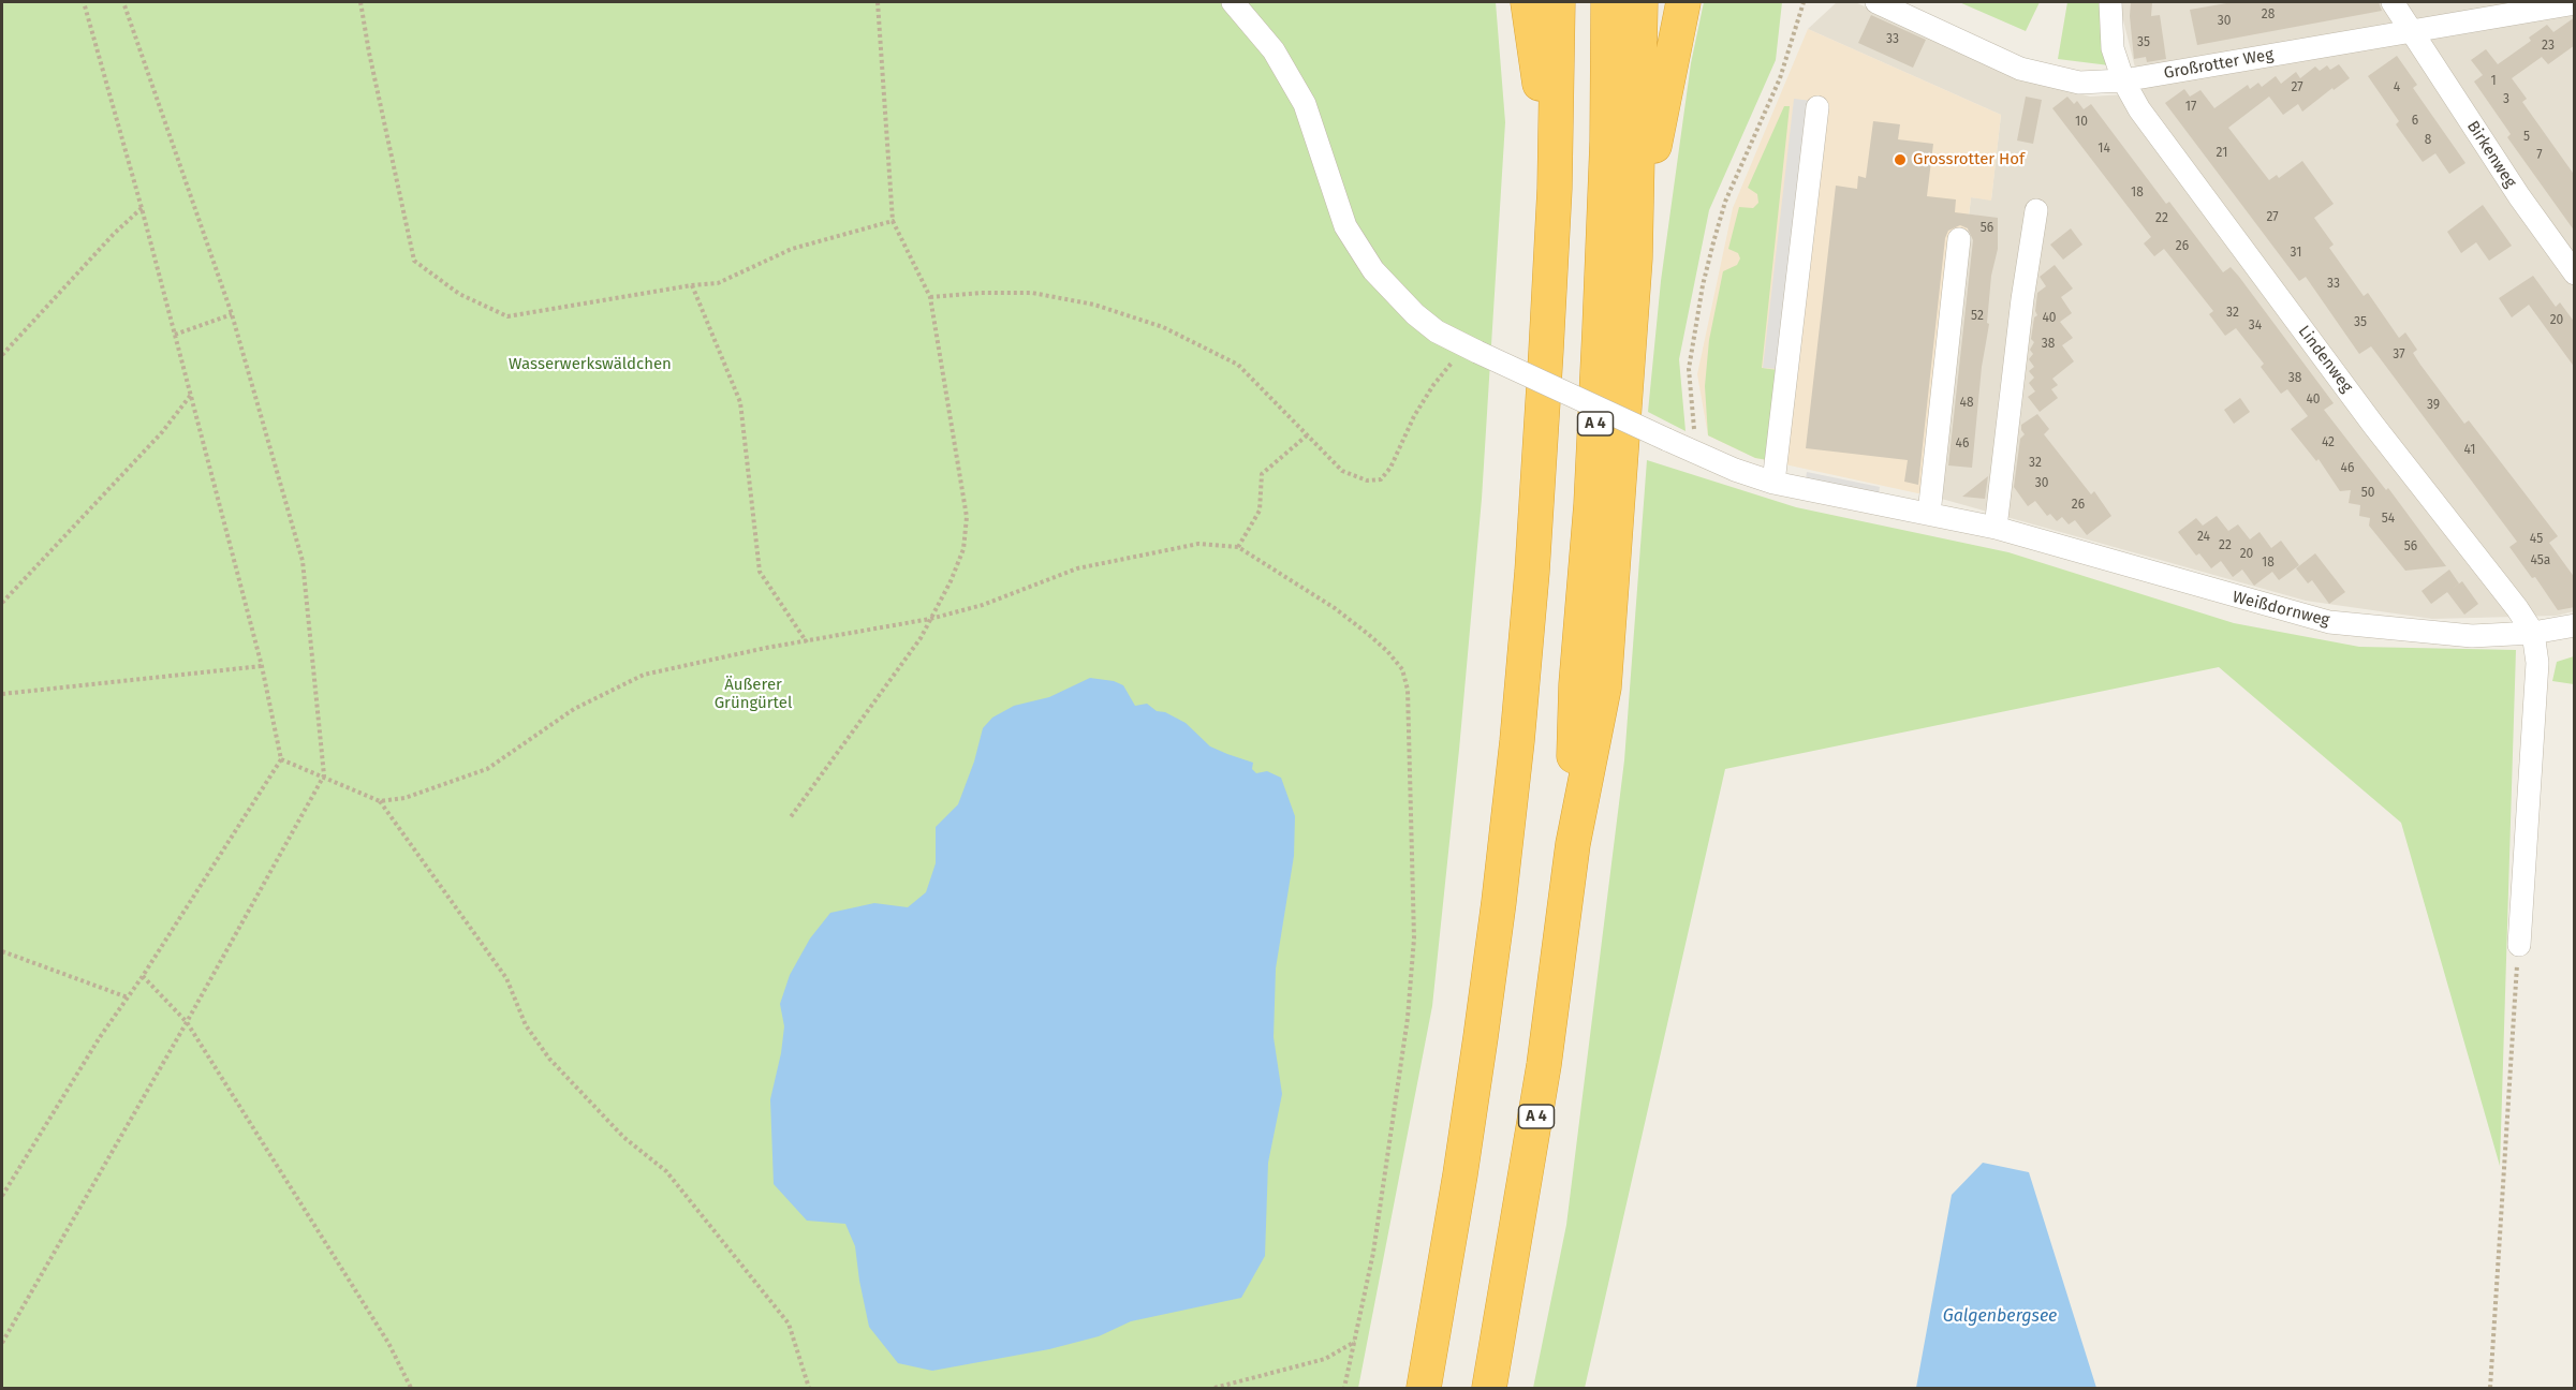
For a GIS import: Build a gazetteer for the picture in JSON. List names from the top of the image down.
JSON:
{
  "streets": {
    "highway": ["A 4"],
    "street": [
      "Großrotter Weg",
      "Birkenweg",
      "Lindenweg",
      "Weißdornweg"
    ]
  },
  "crossings": [
    ["Großrotter Weg", "Birkenweg"],
    ["Großrotter Weg", "Lindenweg"],
    ["Lindenweg", "Weißdornweg"]
  ],
  "water": ["Galgenbergsee"],
  "parks": ["Wasserwerkswäldchen", "Äußerer Grüngürtel"],
  "places": ["Grossrotter Hof"],
  "house_numbers": [
    "28",
    "30",
    "33",
    "35",
    "23",
    "1",
    "27",
    "4",
    "3",
    "17",
    "6",
    "10",
    "5",
    "8",
    "14",
    "21",
    "7",
    "18",
    "27",
    "22",
    "56",
    "26",
    "31",
    "33",
    "32",
    "52",
    "40",
    "20",
    "35",
    "34",
    "38",
    "37",
    "38",
    "40",
    "48",
    "39",
    "42",
    "46",
    "41",
    "32",
    "46",
    "30",
    "50",
    "26",
    "54",
    "24",
    "45",
    "22",
    "56",
    "20",
    "45a",
    "18"
  ]
}
